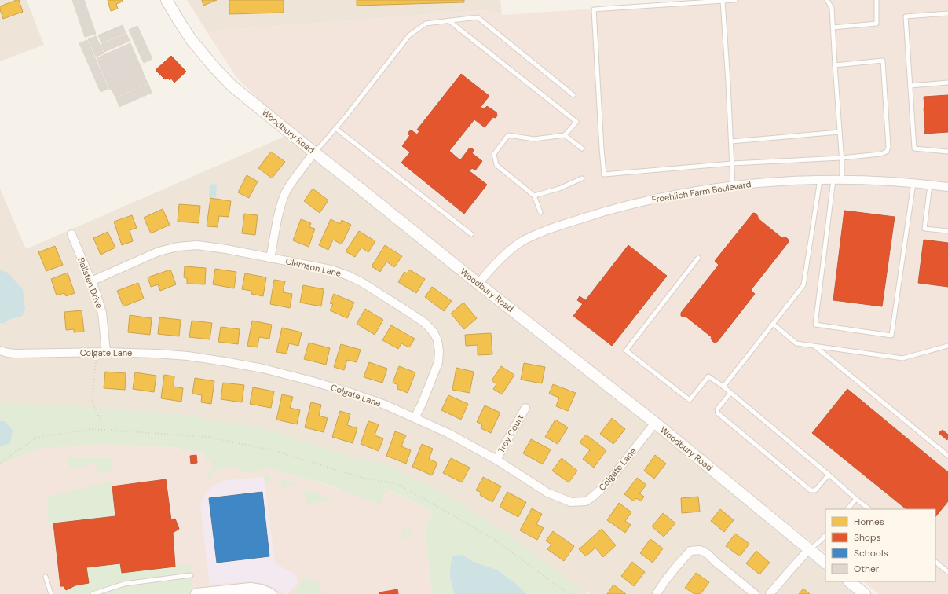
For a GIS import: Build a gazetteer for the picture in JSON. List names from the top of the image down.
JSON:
{
  "streets": {
    "main road": ["Woodbury Road"],
    "street": [
      "Froehlich Farm Boulevard",
      "Clemson Lane",
      "Ballsten Drive",
      "Colgate Lane",
      "Troy Court"
    ]
  },
  "crossings": [
    ["Woodbury Road", "Froehlich Farm Boulevard"],
    ["Woodbury Road", "Colgate Lane"],
    ["Clemson Lane", "Ballsten Drive"],
    ["Clemson Lane", "Colgate Lane"],
    ["Ballsten Drive", "Colgate Lane"],
    ["Colgate Lane", "Troy Court"]
  ],
  "legend": [
    "Homes",
    "Shops",
    "Schools",
    "Other"
  ]
}
